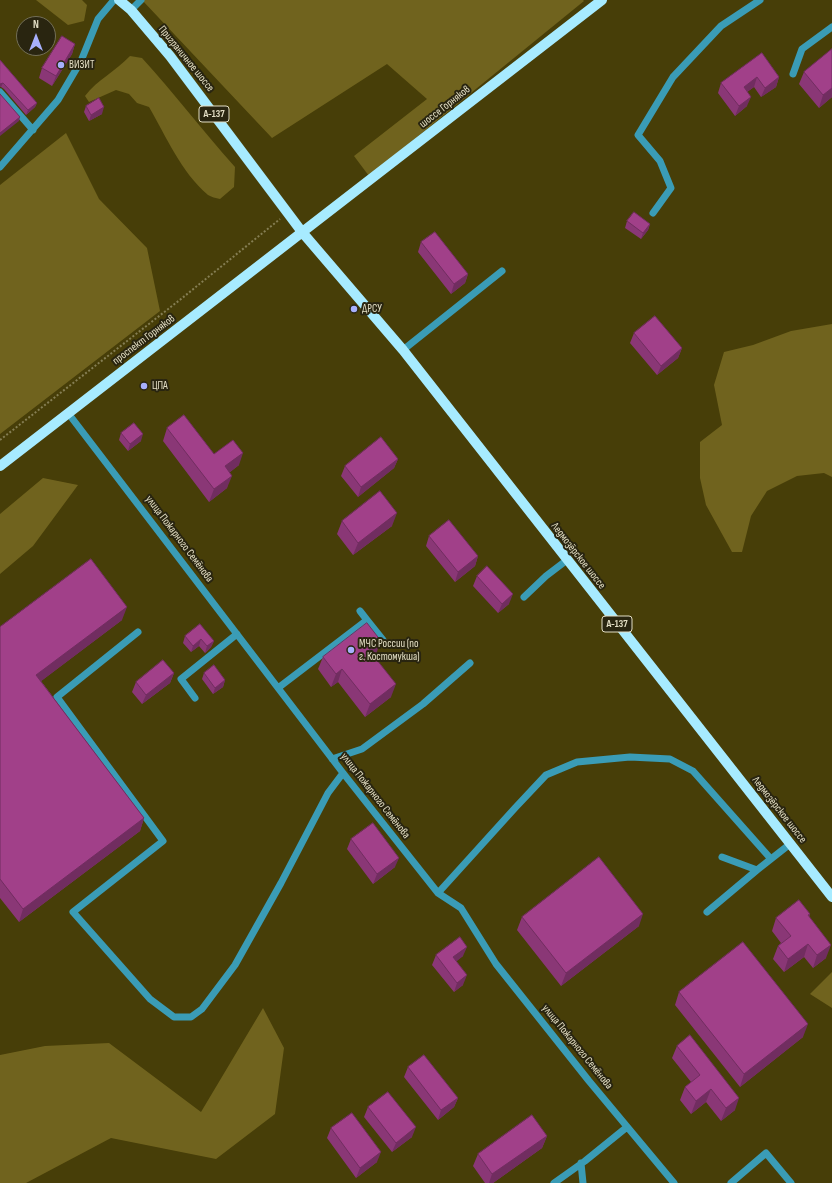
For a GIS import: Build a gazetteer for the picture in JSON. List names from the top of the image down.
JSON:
{
  "streets": {
    "main road": [
      "Приграничное шоссе",
      "шоссе Горняков",
      "А-137",
      "проспект Горняков",
      "Ледмозёрское шоссе"
    ],
    "street": ["улица Пожарного Семёнова"]
  },
  "crossings": [
    ["Приграничное шоссе", "шоссе Горняков"],
    ["Приграничное шоссе", "проспект Горняков"],
    ["Приграничное шоссе", "Ледмозёрское шоссе"],
    ["шоссе Горняков", "проспект Горняков"],
    ["шоссе Горняков", "Ледмозёрское шоссе"],
    ["проспект Горняков", "улица Пожарного Семёнова"],
    ["проспект Горняков", "Ледмозёрское шоссе"]
  ],
  "places": [
    "ВИЗИТ",
    "ДРСУ",
    "ЦПА",
    "МЧС России (по г. Костомукша)"
  ],
  "north": "top"
}
